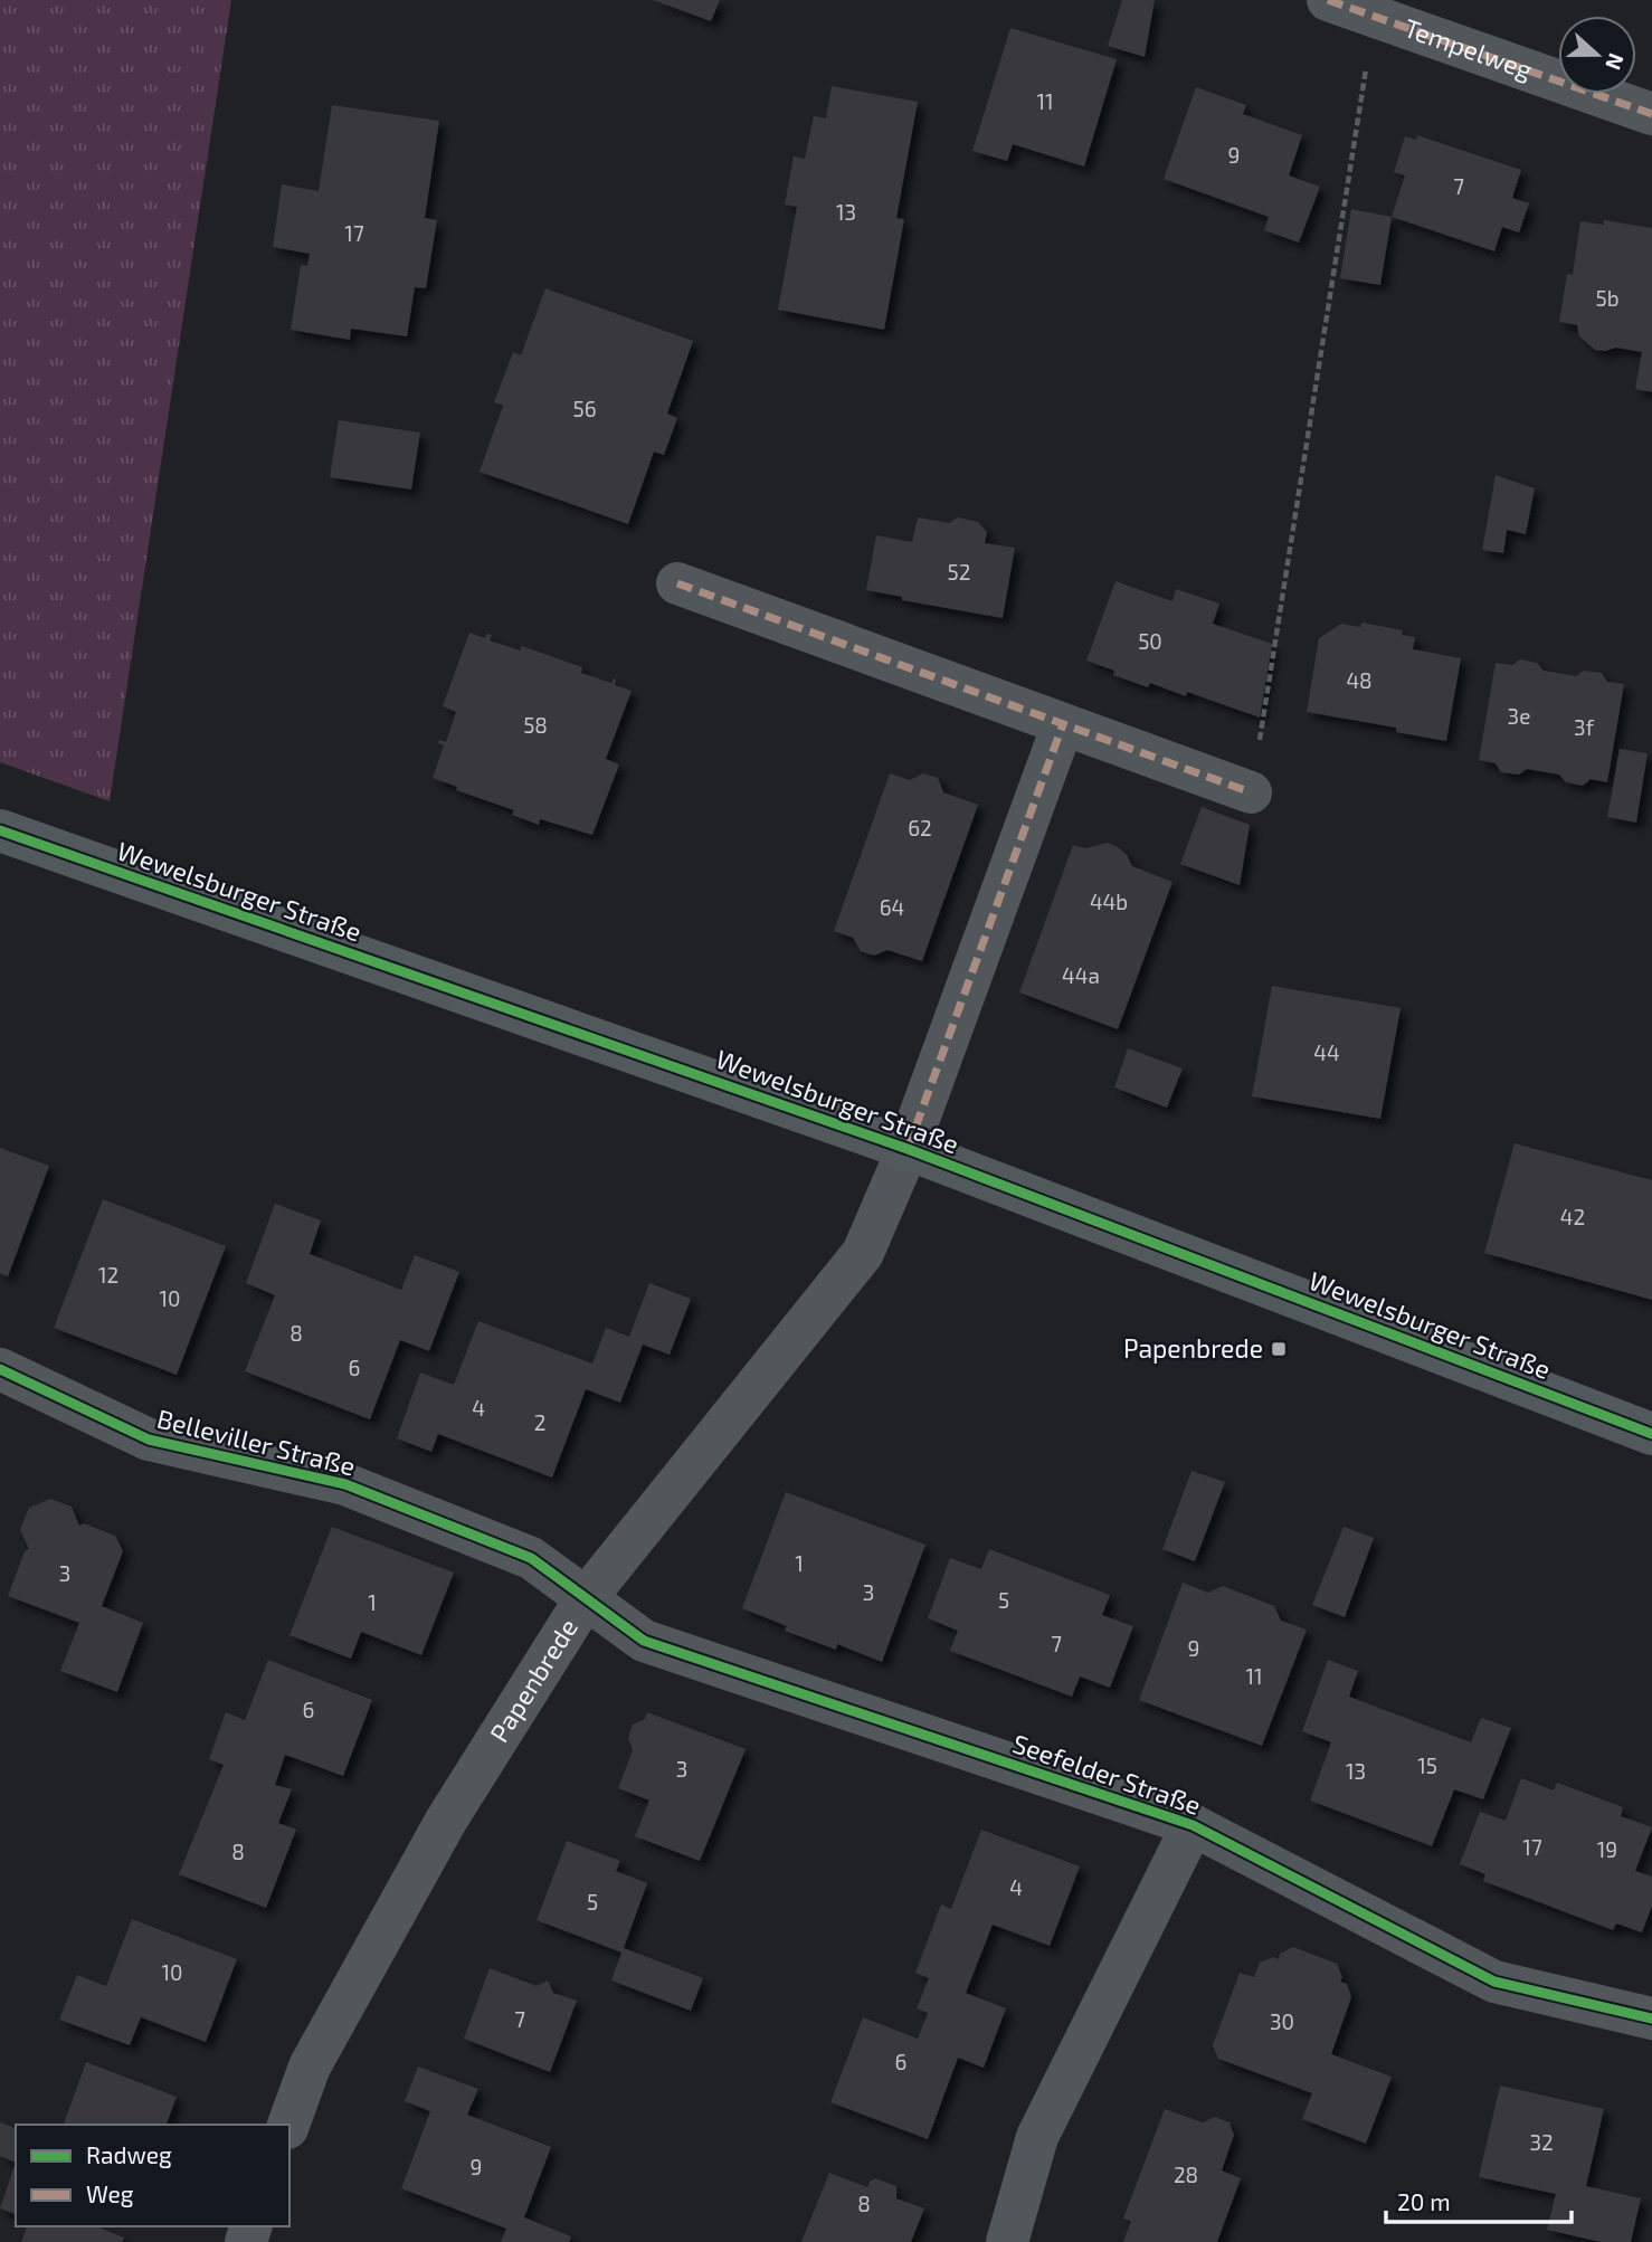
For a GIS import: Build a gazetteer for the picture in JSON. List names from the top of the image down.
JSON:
{
  "streets": {
    "main road": ["Wewelsburger Straße"],
    "street": [
      "Tempelweg",
      "Belleviller Straße",
      "Papenbrede",
      "Seefelder Straße"
    ]
  },
  "crossings": [
    ["Wewelsburger Straße", "Papenbrede"],
    ["Belleviller Straße", "Papenbrede"],
    ["Belleviller Straße", "Seefelder Straße"],
    ["Papenbrede", "Seefelder Straße"]
  ],
  "places": {
    "transit": ["Papenbrede"]
  },
  "house_numbers": [
    "11",
    "9",
    "7",
    "13",
    "17",
    "5b",
    "56",
    "52",
    "50",
    "48",
    "3e",
    "58",
    "3f",
    "62",
    "44b",
    "64",
    "44a",
    "44",
    "42",
    "12",
    "10",
    "8",
    "6",
    "4",
    "2",
    "1",
    "3",
    "3",
    "5",
    "1",
    "7",
    "9",
    "11",
    "6",
    "15",
    "3",
    "13",
    "17",
    "19",
    "8",
    "4",
    "5",
    "10",
    "7",
    "30",
    "6",
    "32",
    "9",
    "28",
    "8"
  ],
  "legend": ["Radweg", "Weg"],
  "scale_bar": "20 m",
  "north": "right"
}
